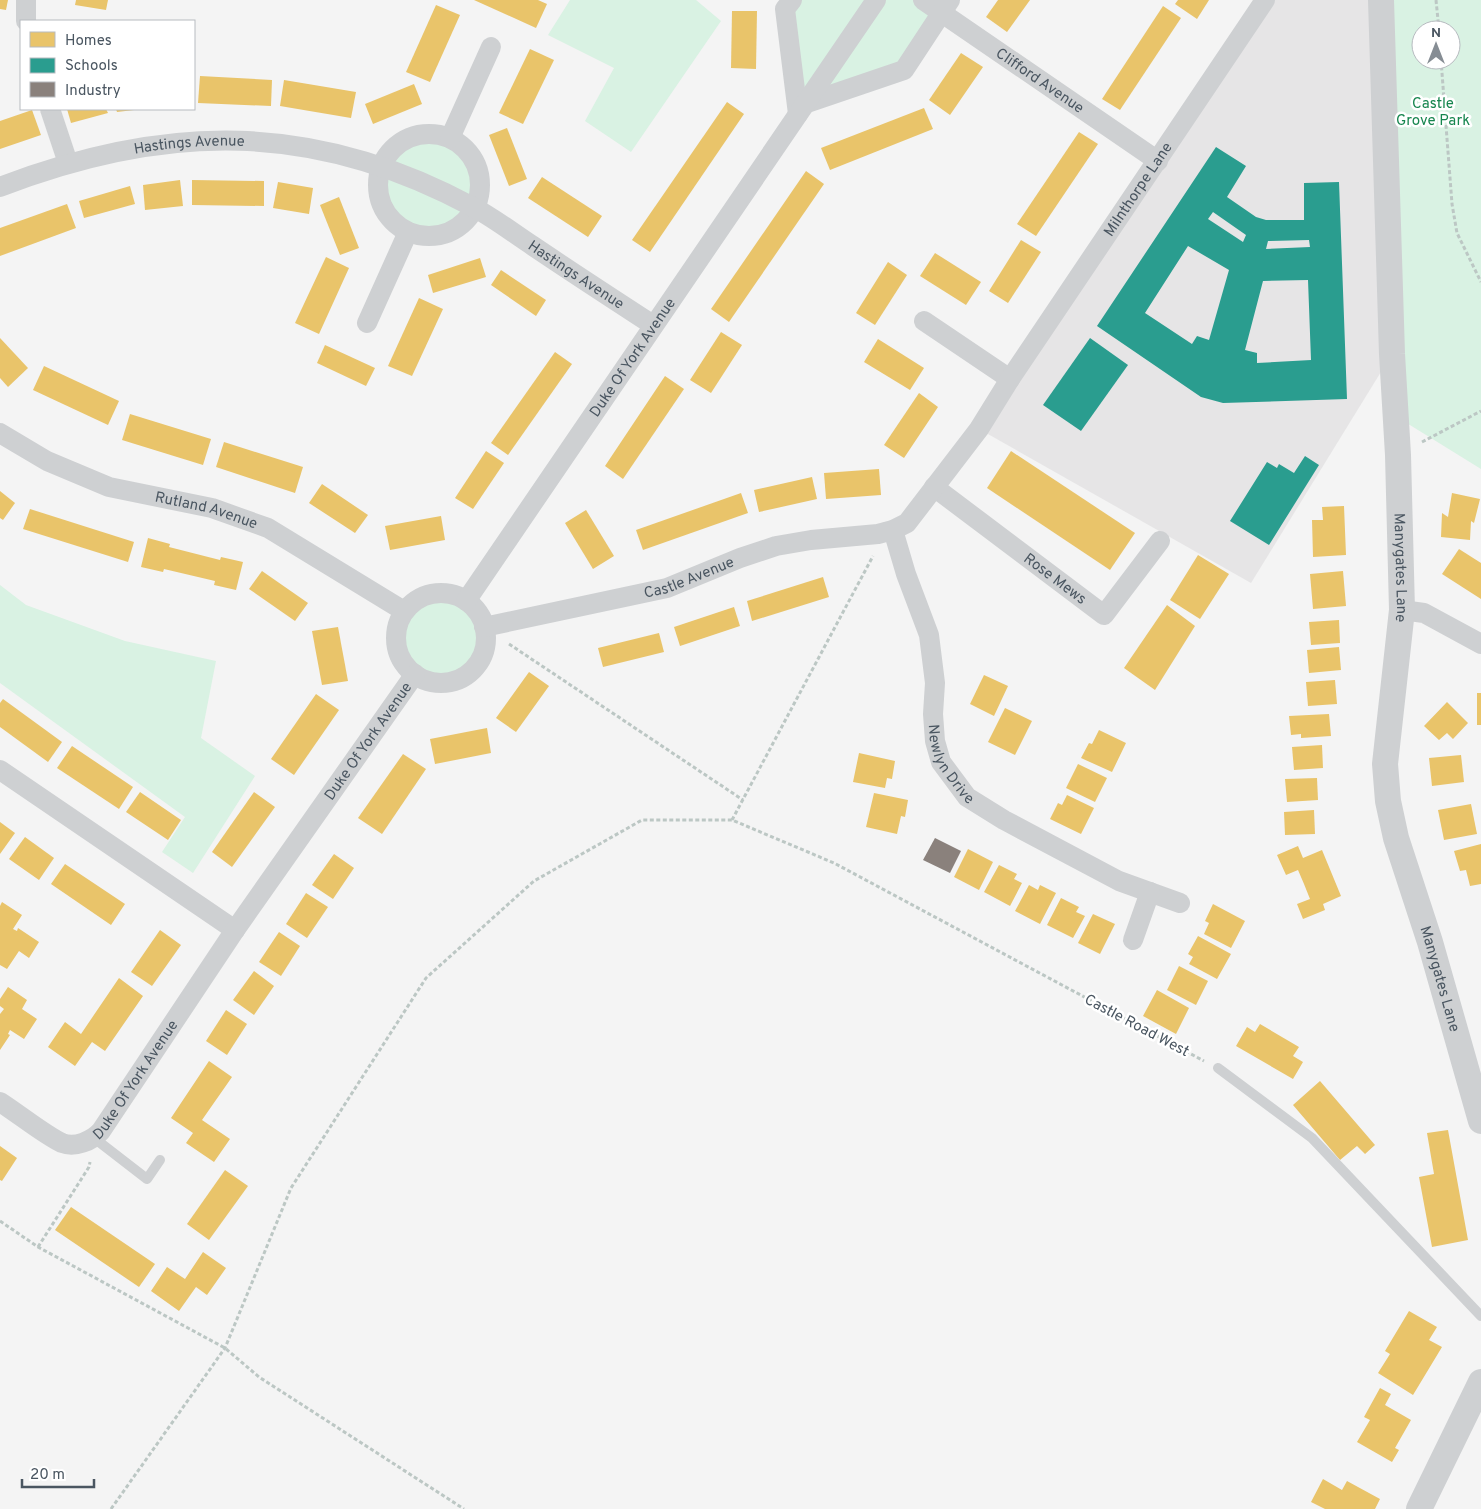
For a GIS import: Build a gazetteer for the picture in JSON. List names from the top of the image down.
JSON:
{
  "streets": {
    "street": [
      "Clifford Avenue",
      "Hastings Avenue",
      "Milnthorpe Lane",
      "Duke Of York Avenue",
      "Rutland Avenue",
      "Manygates Lane",
      "Castle Avenue",
      "Rose Mews",
      "Newlyn Drive"
    ],
    "path": ["Castle Road West"]
  },
  "crossings": [
    ["Clifford Avenue", "Milnthorpe Lane"],
    ["Hastings Avenue", "Duke Of York Avenue"],
    ["Milnthorpe Lane", "Castle Avenue"],
    ["Milnthorpe Lane", "Rose Mews"],
    ["Milnthorpe Lane", "Newlyn Drive"],
    ["Duke Of York Avenue", "Rutland Avenue"],
    ["Duke Of York Avenue", "Castle Avenue"],
    ["Rutland Avenue", "Castle Avenue"],
    ["Castle Avenue", "Newlyn Drive"]
  ],
  "parks": ["Castle Grove Park"],
  "legend": ["Homes", "Schools", "Industry"],
  "scale_bar": "20 m",
  "north": "top"
}
